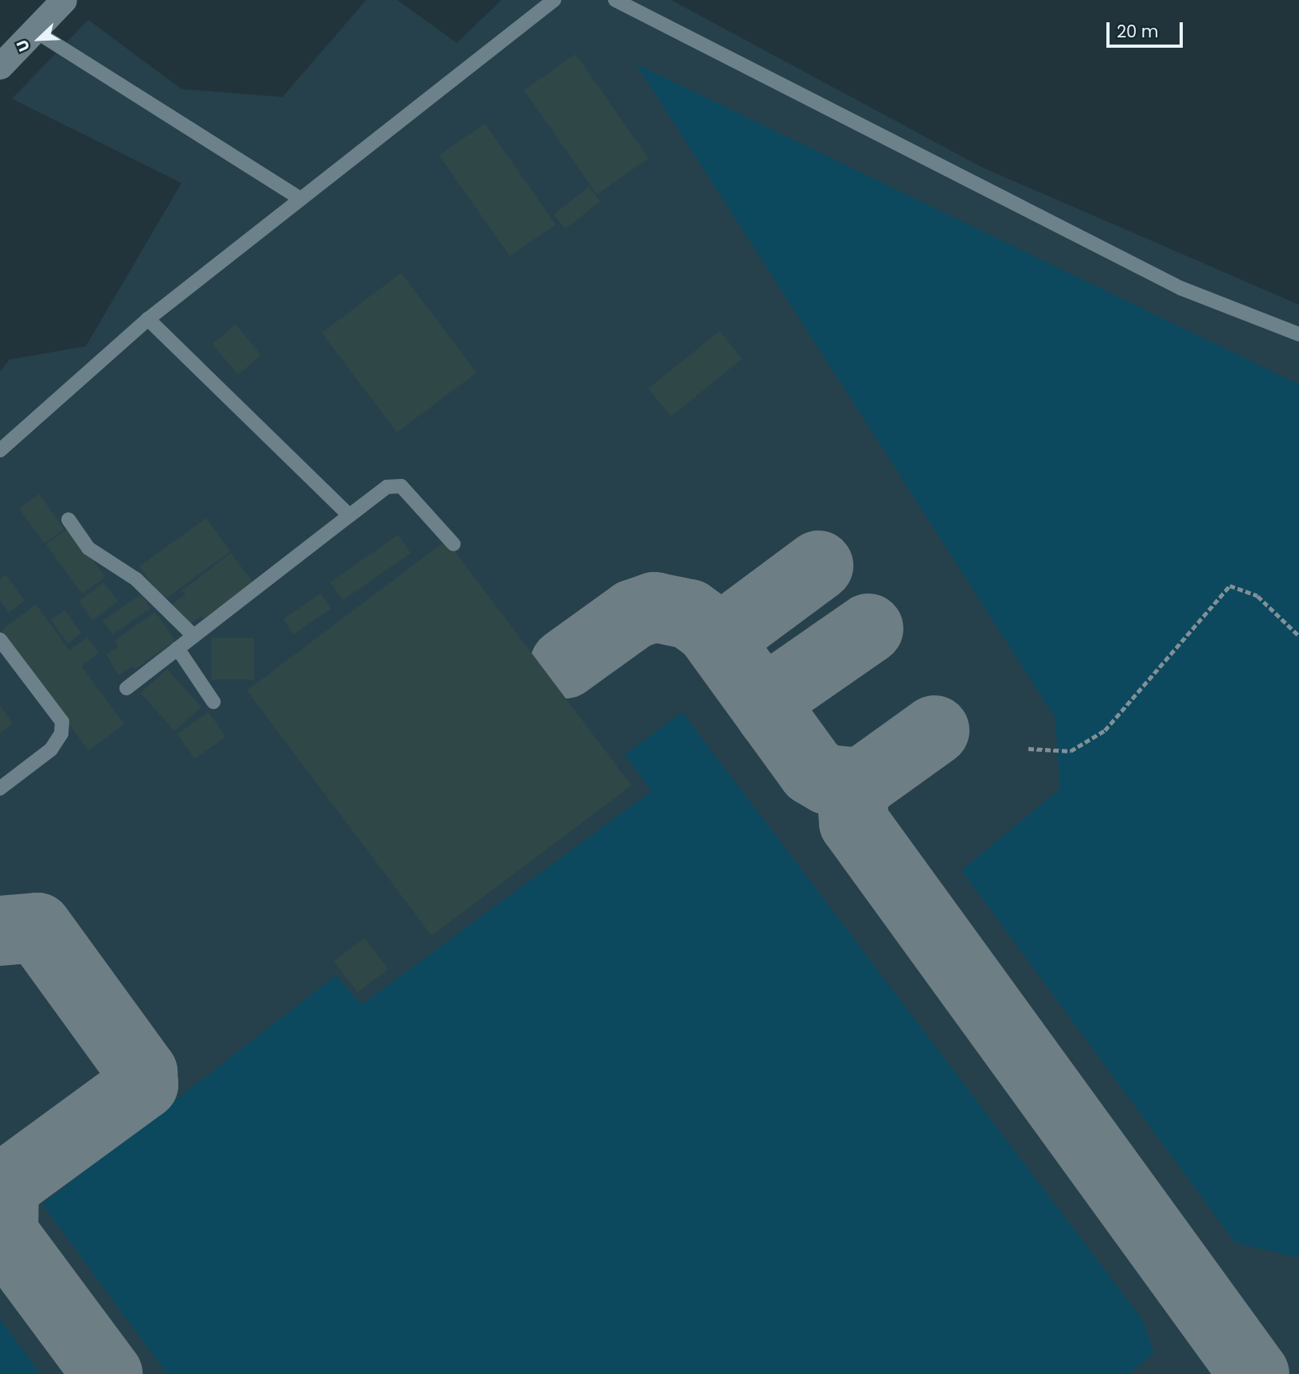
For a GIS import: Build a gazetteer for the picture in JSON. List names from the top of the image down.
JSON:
{
  "scale_bar": "20 m",
  "north": "bottom left"
}
